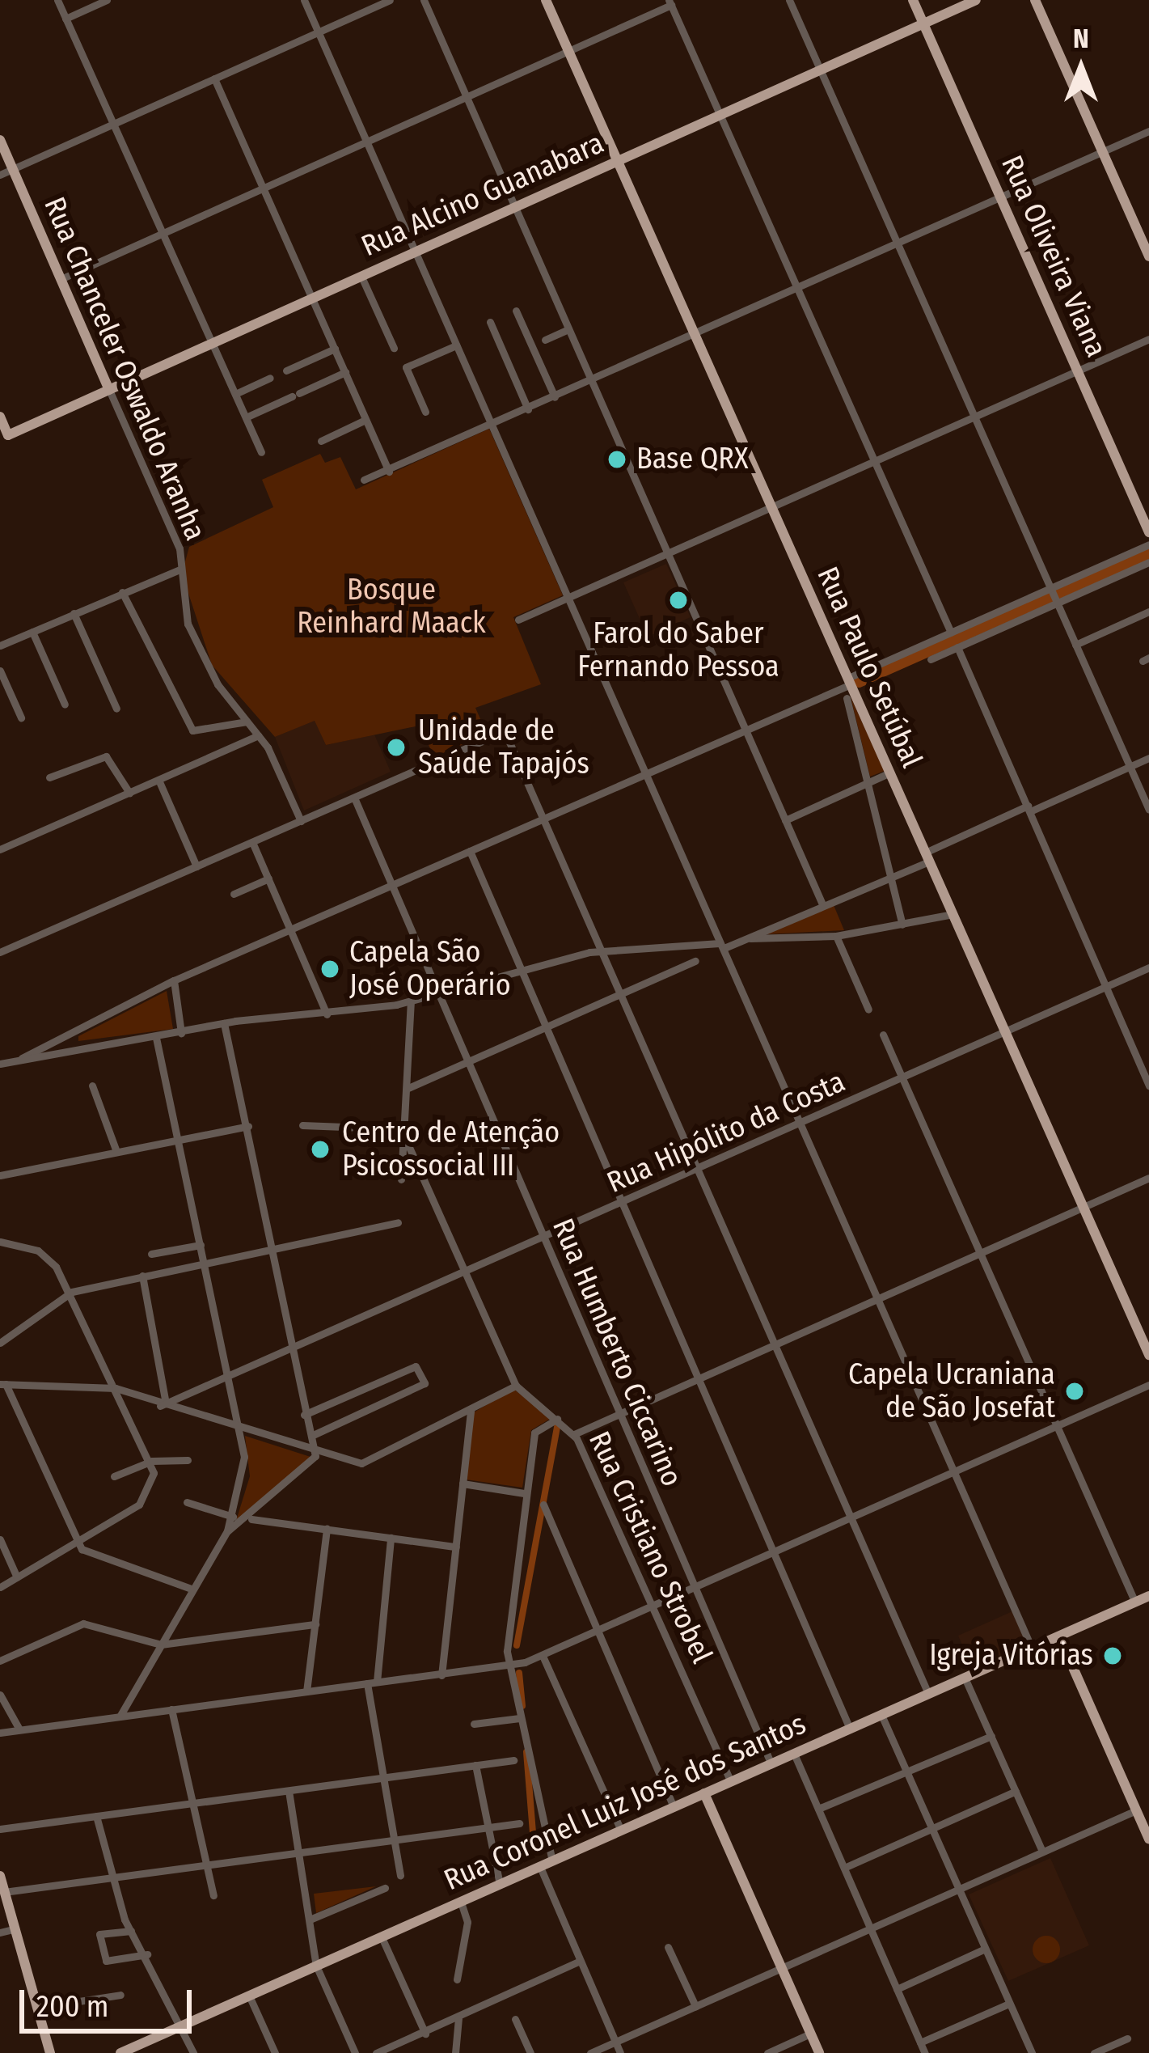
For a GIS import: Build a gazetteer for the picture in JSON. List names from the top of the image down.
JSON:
{
  "streets": {
    "main road": [
      "Rua Alcino Guanabara",
      "Rua Oliveira Viana",
      "Rua Chanceler Oswaldo Aranha",
      "Rua Paulo Setúbal",
      "Rua Coronel Luiz José dos Santos"
    ],
    "street": ["Rua Hipólito da Costa", "Rua Humberto Ciccarino", "Rua Cristiano Strobel"]
  },
  "crossings": [
    ["Rua Alcino Guanabara", "Rua Oliveira Viana"],
    ["Rua Alcino Guanabara", "Rua Chanceler Oswaldo Aranha"],
    ["Rua Alcino Guanabara", "Rua Paulo Setúbal"],
    ["Rua Paulo Setúbal", "Rua Hipólito da Costa"],
    ["Rua Hipólito da Costa", "Rua Humberto Ciccarino"],
    ["Rua Hipólito da Costa", "Rua Cristiano Strobel"],
    ["Rua Humberto Ciccarino", "Rua Coronel Luiz José dos Santos"],
    ["Rua Cristiano Strobel", "Rua Coronel Luiz José dos Santos"]
  ],
  "parks": ["Bosque Reinhard Maack"],
  "places": [
    "Base QRX",
    "Farol do Saber Fernando Pessoa",
    "Unidade de Saúde Tapajós",
    "Capela São José Operário",
    "Centro de Atenção Psicossocial III",
    "Capela Ucraniana de São Josefat",
    "Igreja Vitórias"
  ],
  "scale_bar": "200 m",
  "north": "top"
}
